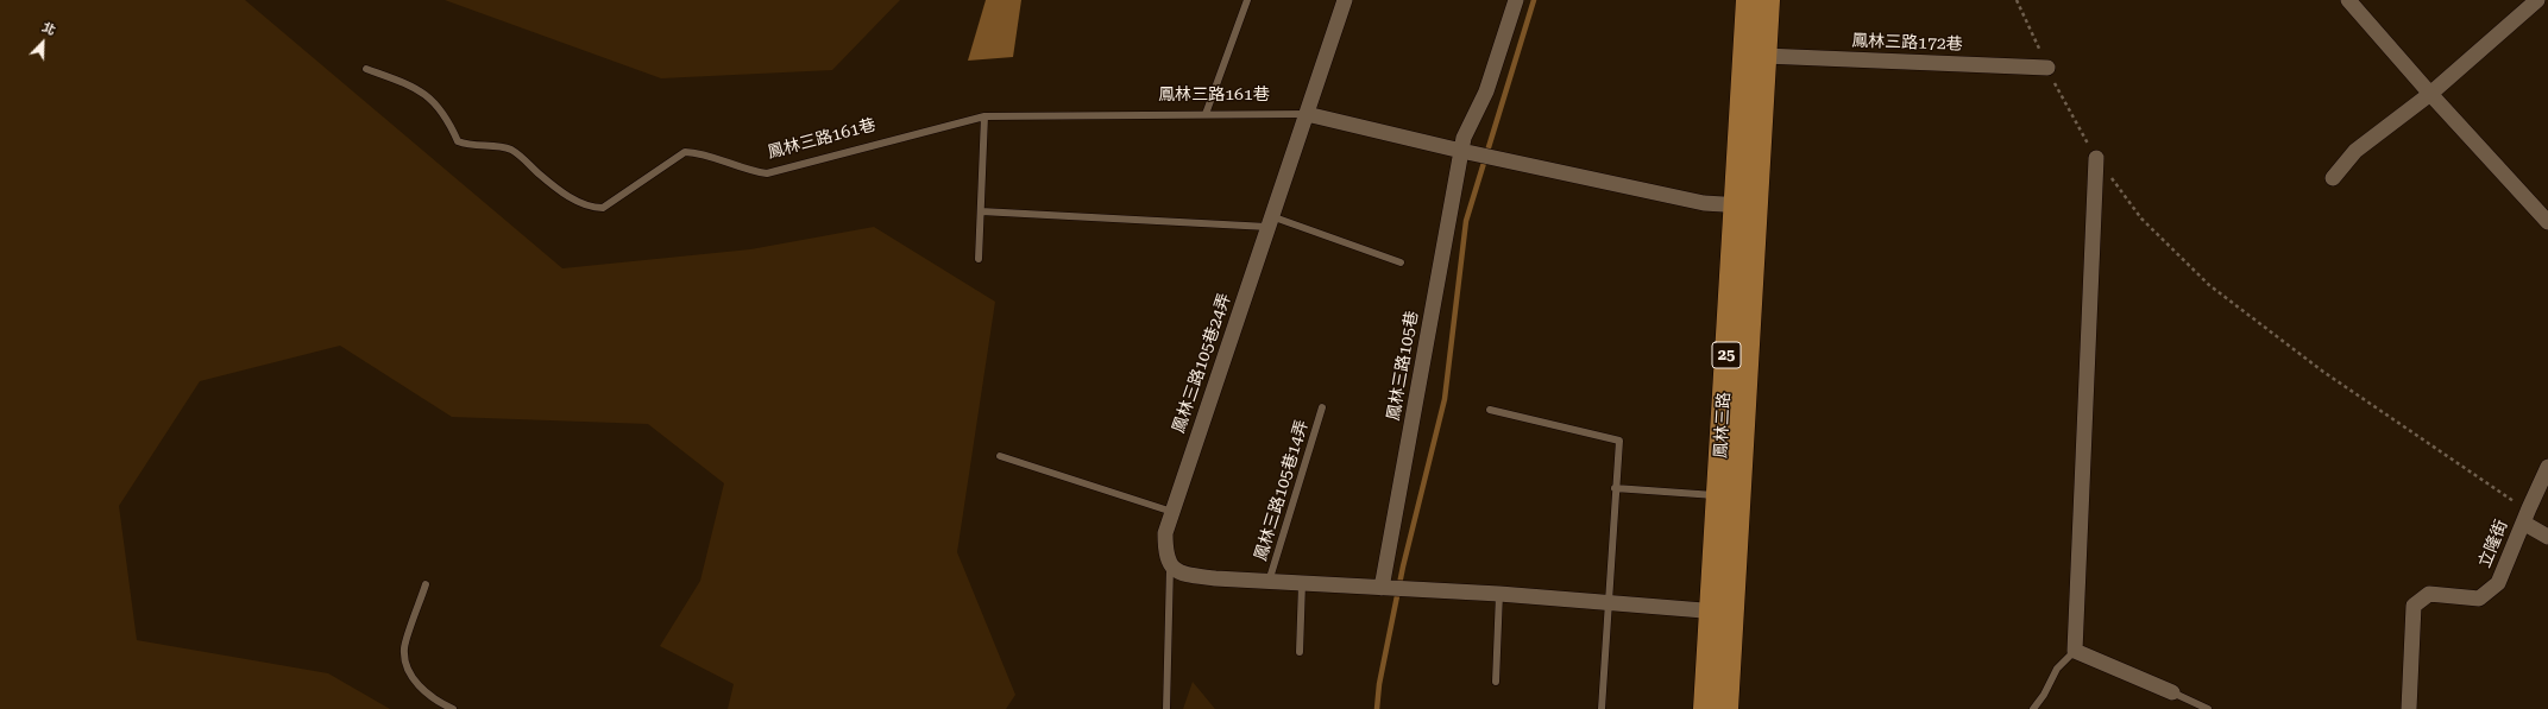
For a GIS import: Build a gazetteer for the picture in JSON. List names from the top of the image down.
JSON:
{
  "streets": {
    "main road": ["25", "鳳林三路"],
    "street": [
      "鳳林三路172巷",
      "鳳林三路105巷24弄",
      "鳳林三路105巷",
      "立隆街"
    ],
    "lane": ["鳳林三路161巷", "鳳林三路105巷14弄"]
  },
  "crossings": [
    ["鳳林三路172巷", "鳳林三路"]
  ],
  "north": "top right"
}
